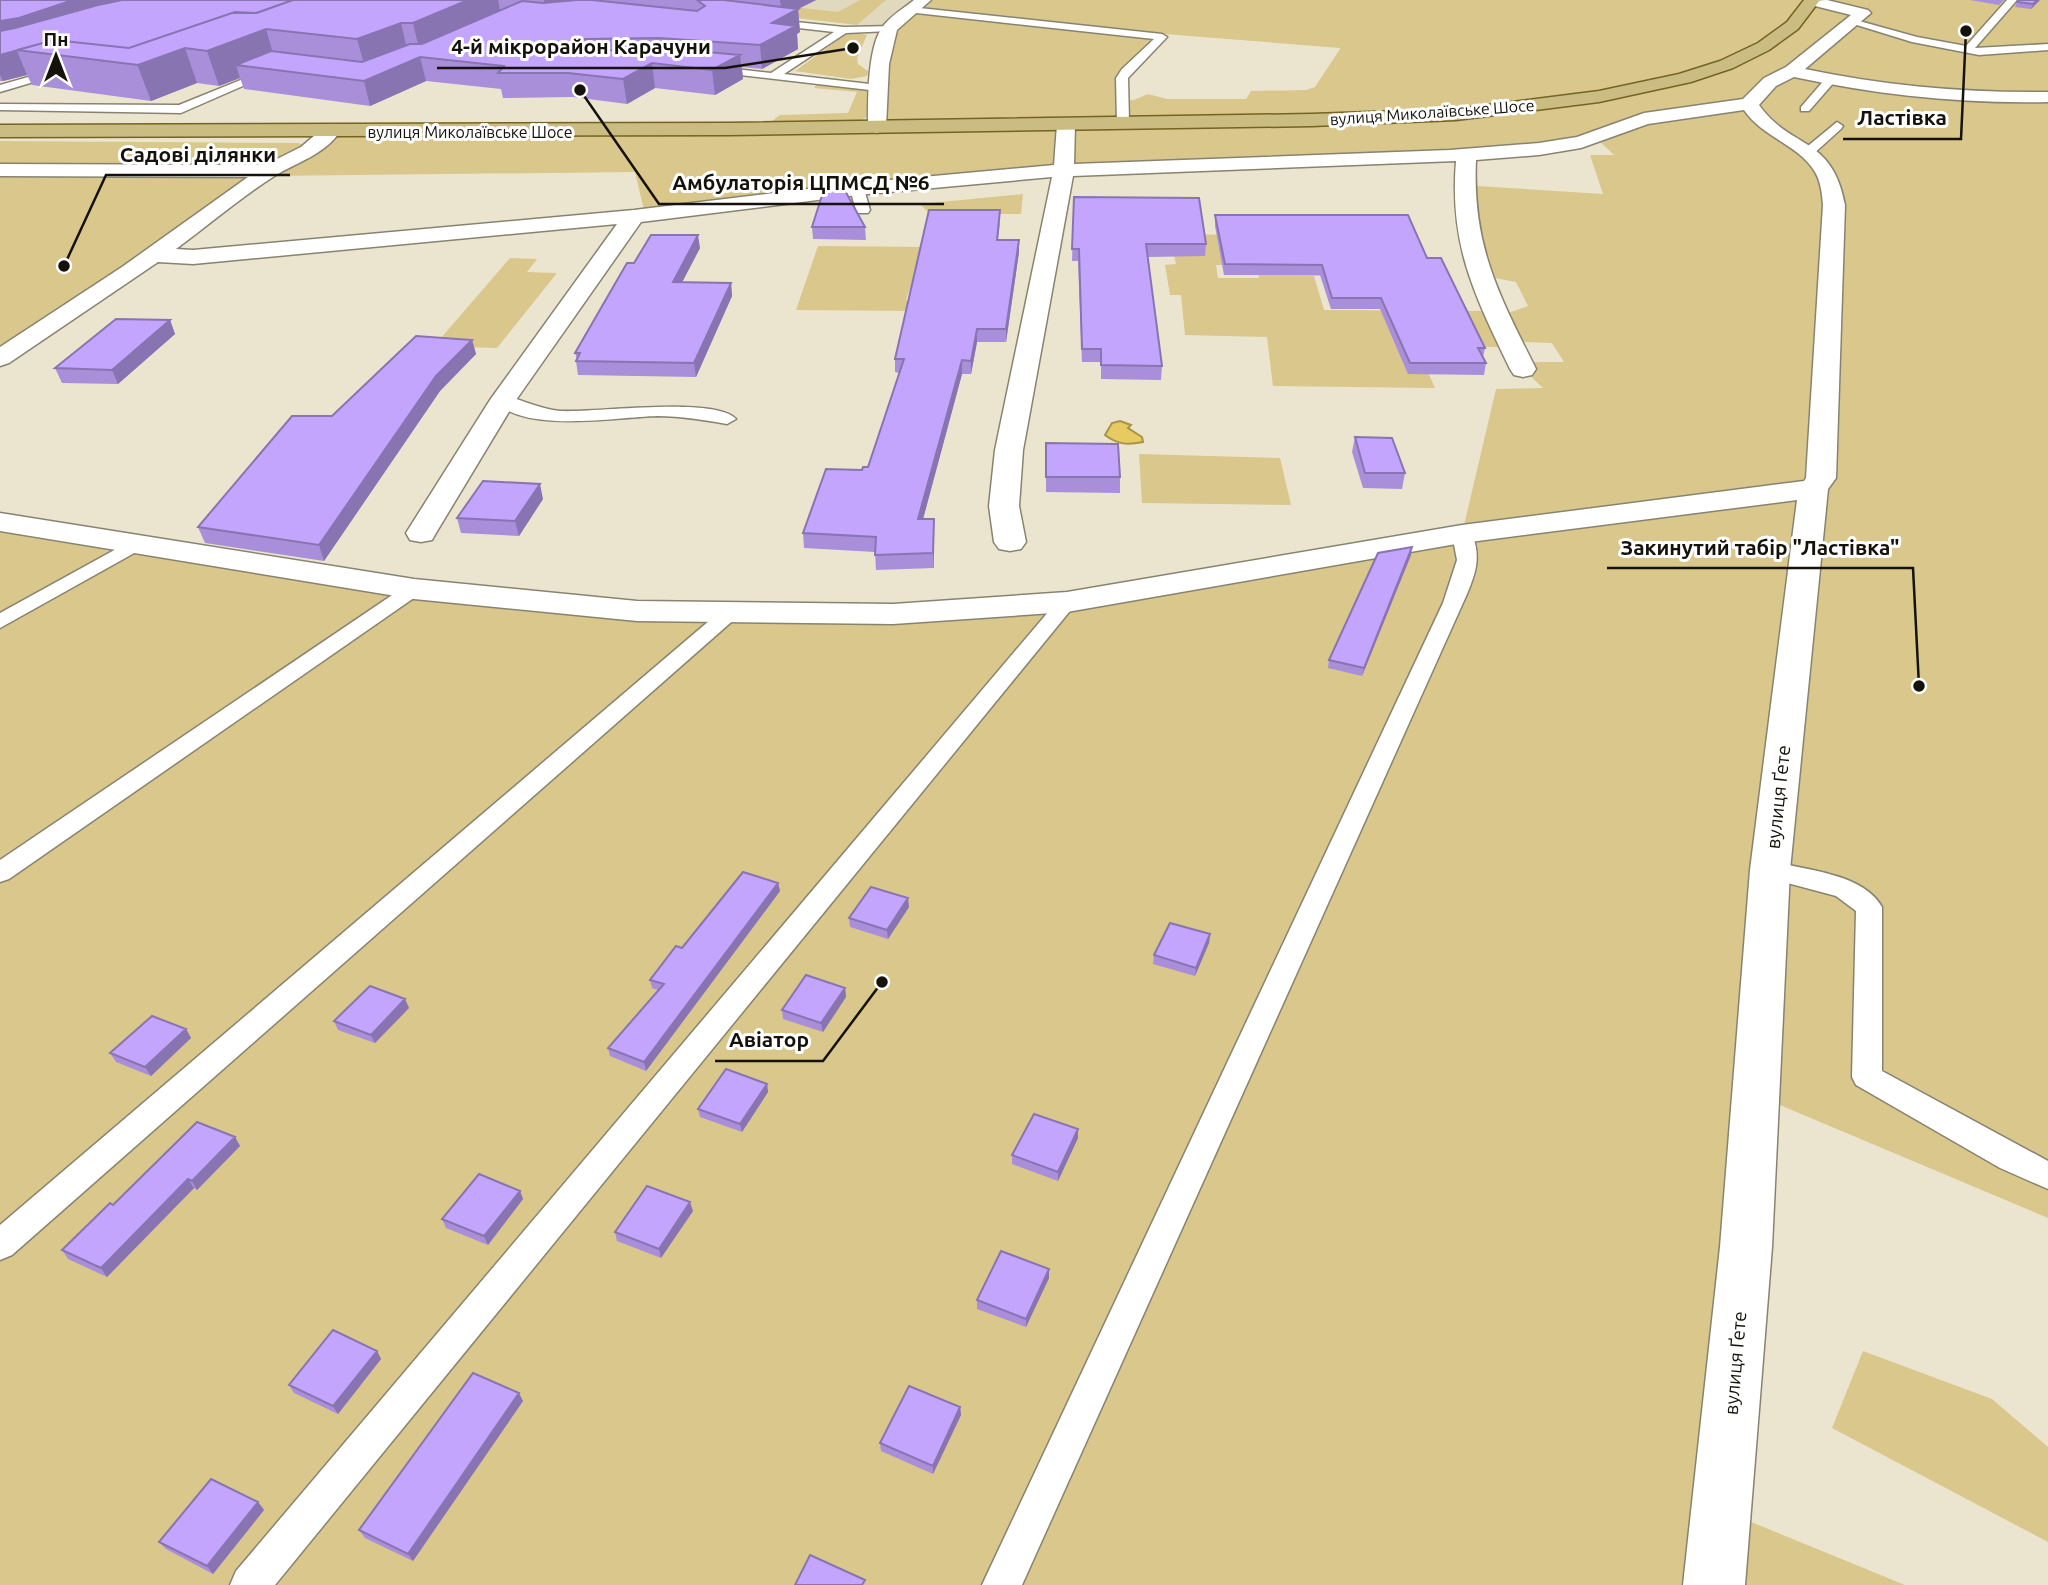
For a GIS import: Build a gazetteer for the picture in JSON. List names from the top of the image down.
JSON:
{
  "streets": {
    "main road": ["вулиця Миколаївське Шосе"],
    "street": ["вулиця Ґете"]
  },
  "places": [
    "Ластівка",
    "4-й мікрорайон Карачуни",
    "Амбулаторія ЦПМСД №6",
    "Садові ділянки",
    "Закинутий табір \"Ластівка\"",
    "Авіатор"
  ],
  "north": "top"
}
